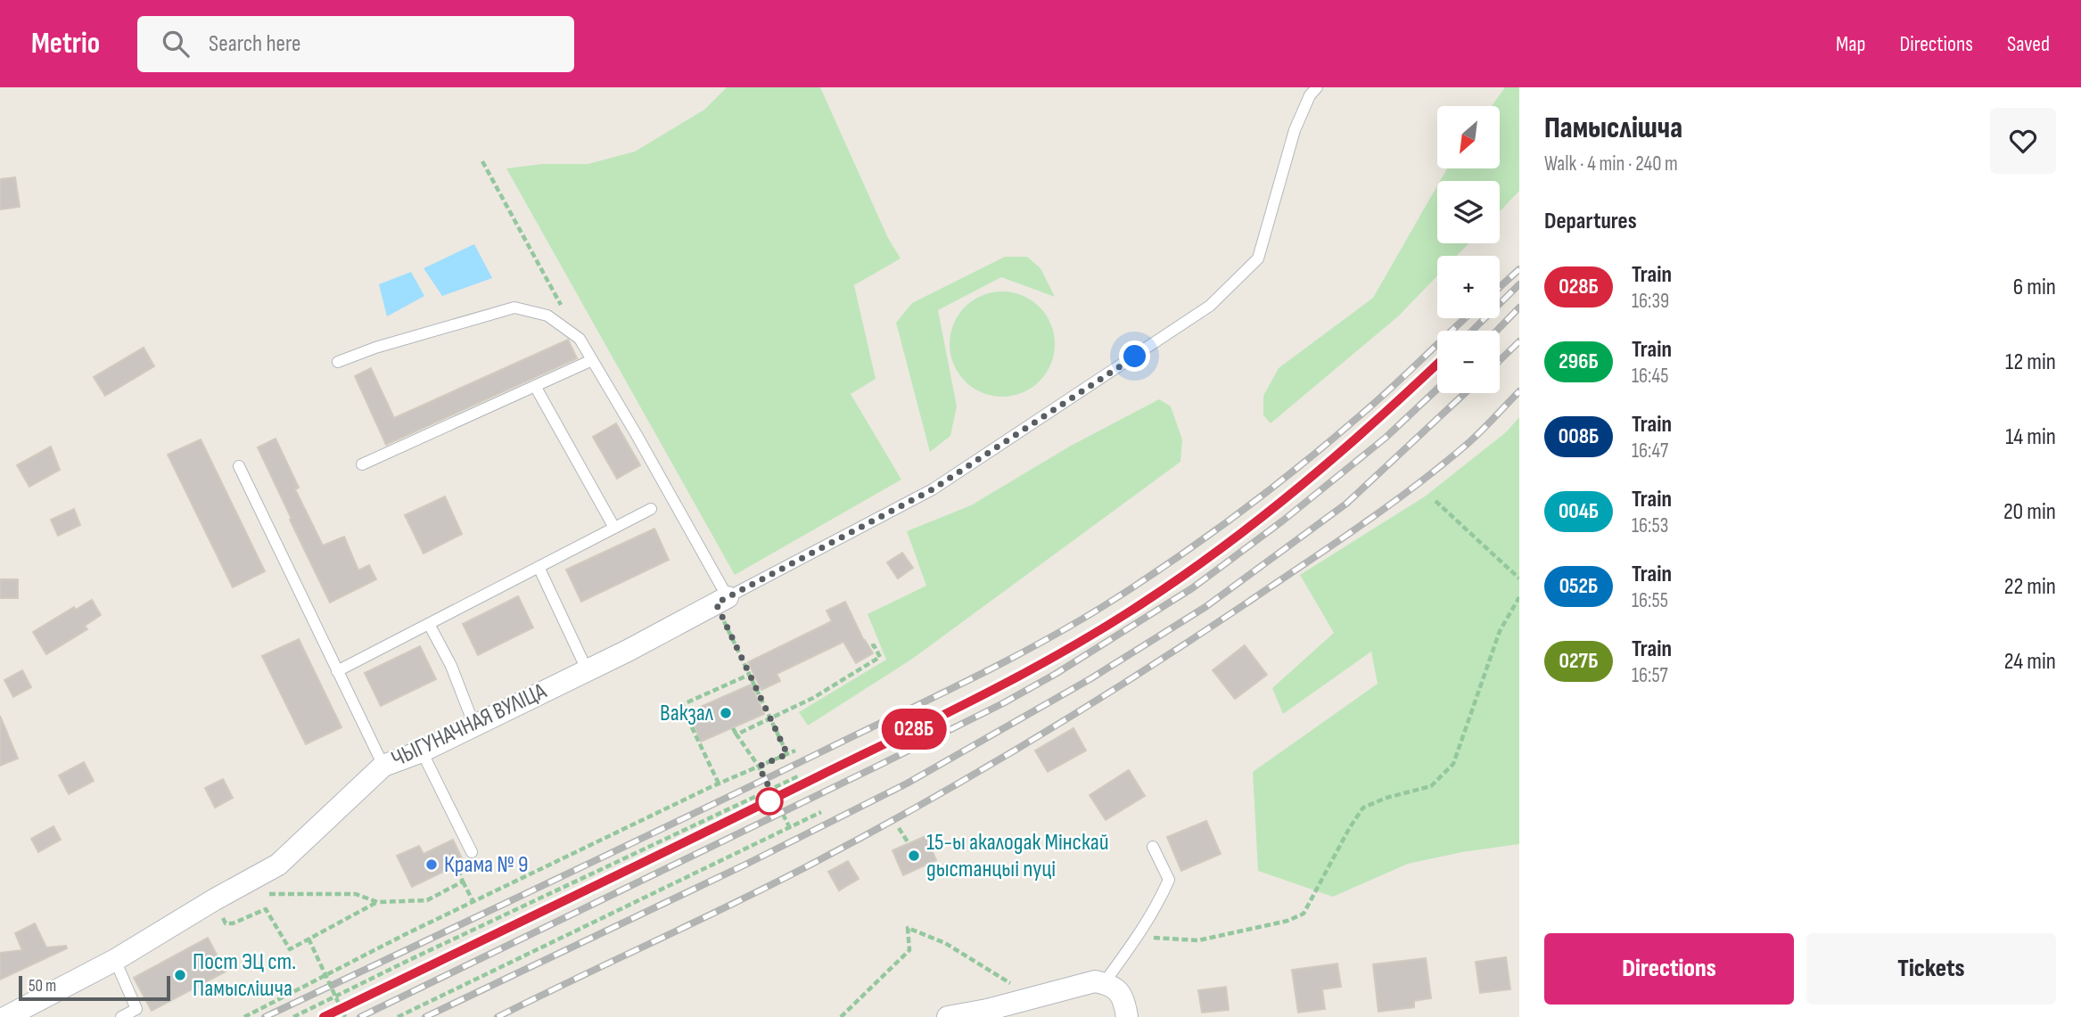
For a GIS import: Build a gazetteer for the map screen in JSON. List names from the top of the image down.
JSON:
{
  "streets": {
    "street": ["ЧЫГУНАЧНАЯ ВУЛІЦА"]
  },
  "places": [
    "Вакзал",
    "15-ы акалодак Мінскай дыстанцыі пуці",
    "Крама № 9",
    "Пост ЭЦ ст. Памыслішча"
  ],
  "scale_bar": "50 m",
  "north": "bottom left",
  "page": {
    "header": "Metrio",
    "search": "Search here",
    "nav": ["Map", "Directions", "Saved"],
    "on_map": "028Б",
    "heading": [
      ["Памыслішча", "Walk · 4 min · 240 m"],
      "Departures"
    ],
    "map_buttons": ["+", "−"],
    "list": [
      {
        "mark": "028Б",
        "name": "Train",
        "note": "16:39",
        "value": "6 min"
      },
      {
        "mark": "296Б",
        "name": "Train",
        "note": "16:45",
        "value": "12 min"
      },
      {
        "mark": "008Б",
        "name": "Train",
        "note": "16:47",
        "value": "14 min"
      },
      {
        "mark": "004Б",
        "name": "Train",
        "note": "16:53",
        "value": "20 min"
      },
      {
        "mark": "052Б",
        "name": "Train",
        "note": "16:55",
        "value": "22 min"
      },
      {
        "mark": "027Б",
        "name": "Train",
        "note": "16:57",
        "value": "24 min"
      }
    ],
    "buttons": ["Directions", "Tickets"],
    "scale": "50 m"
  }
}
